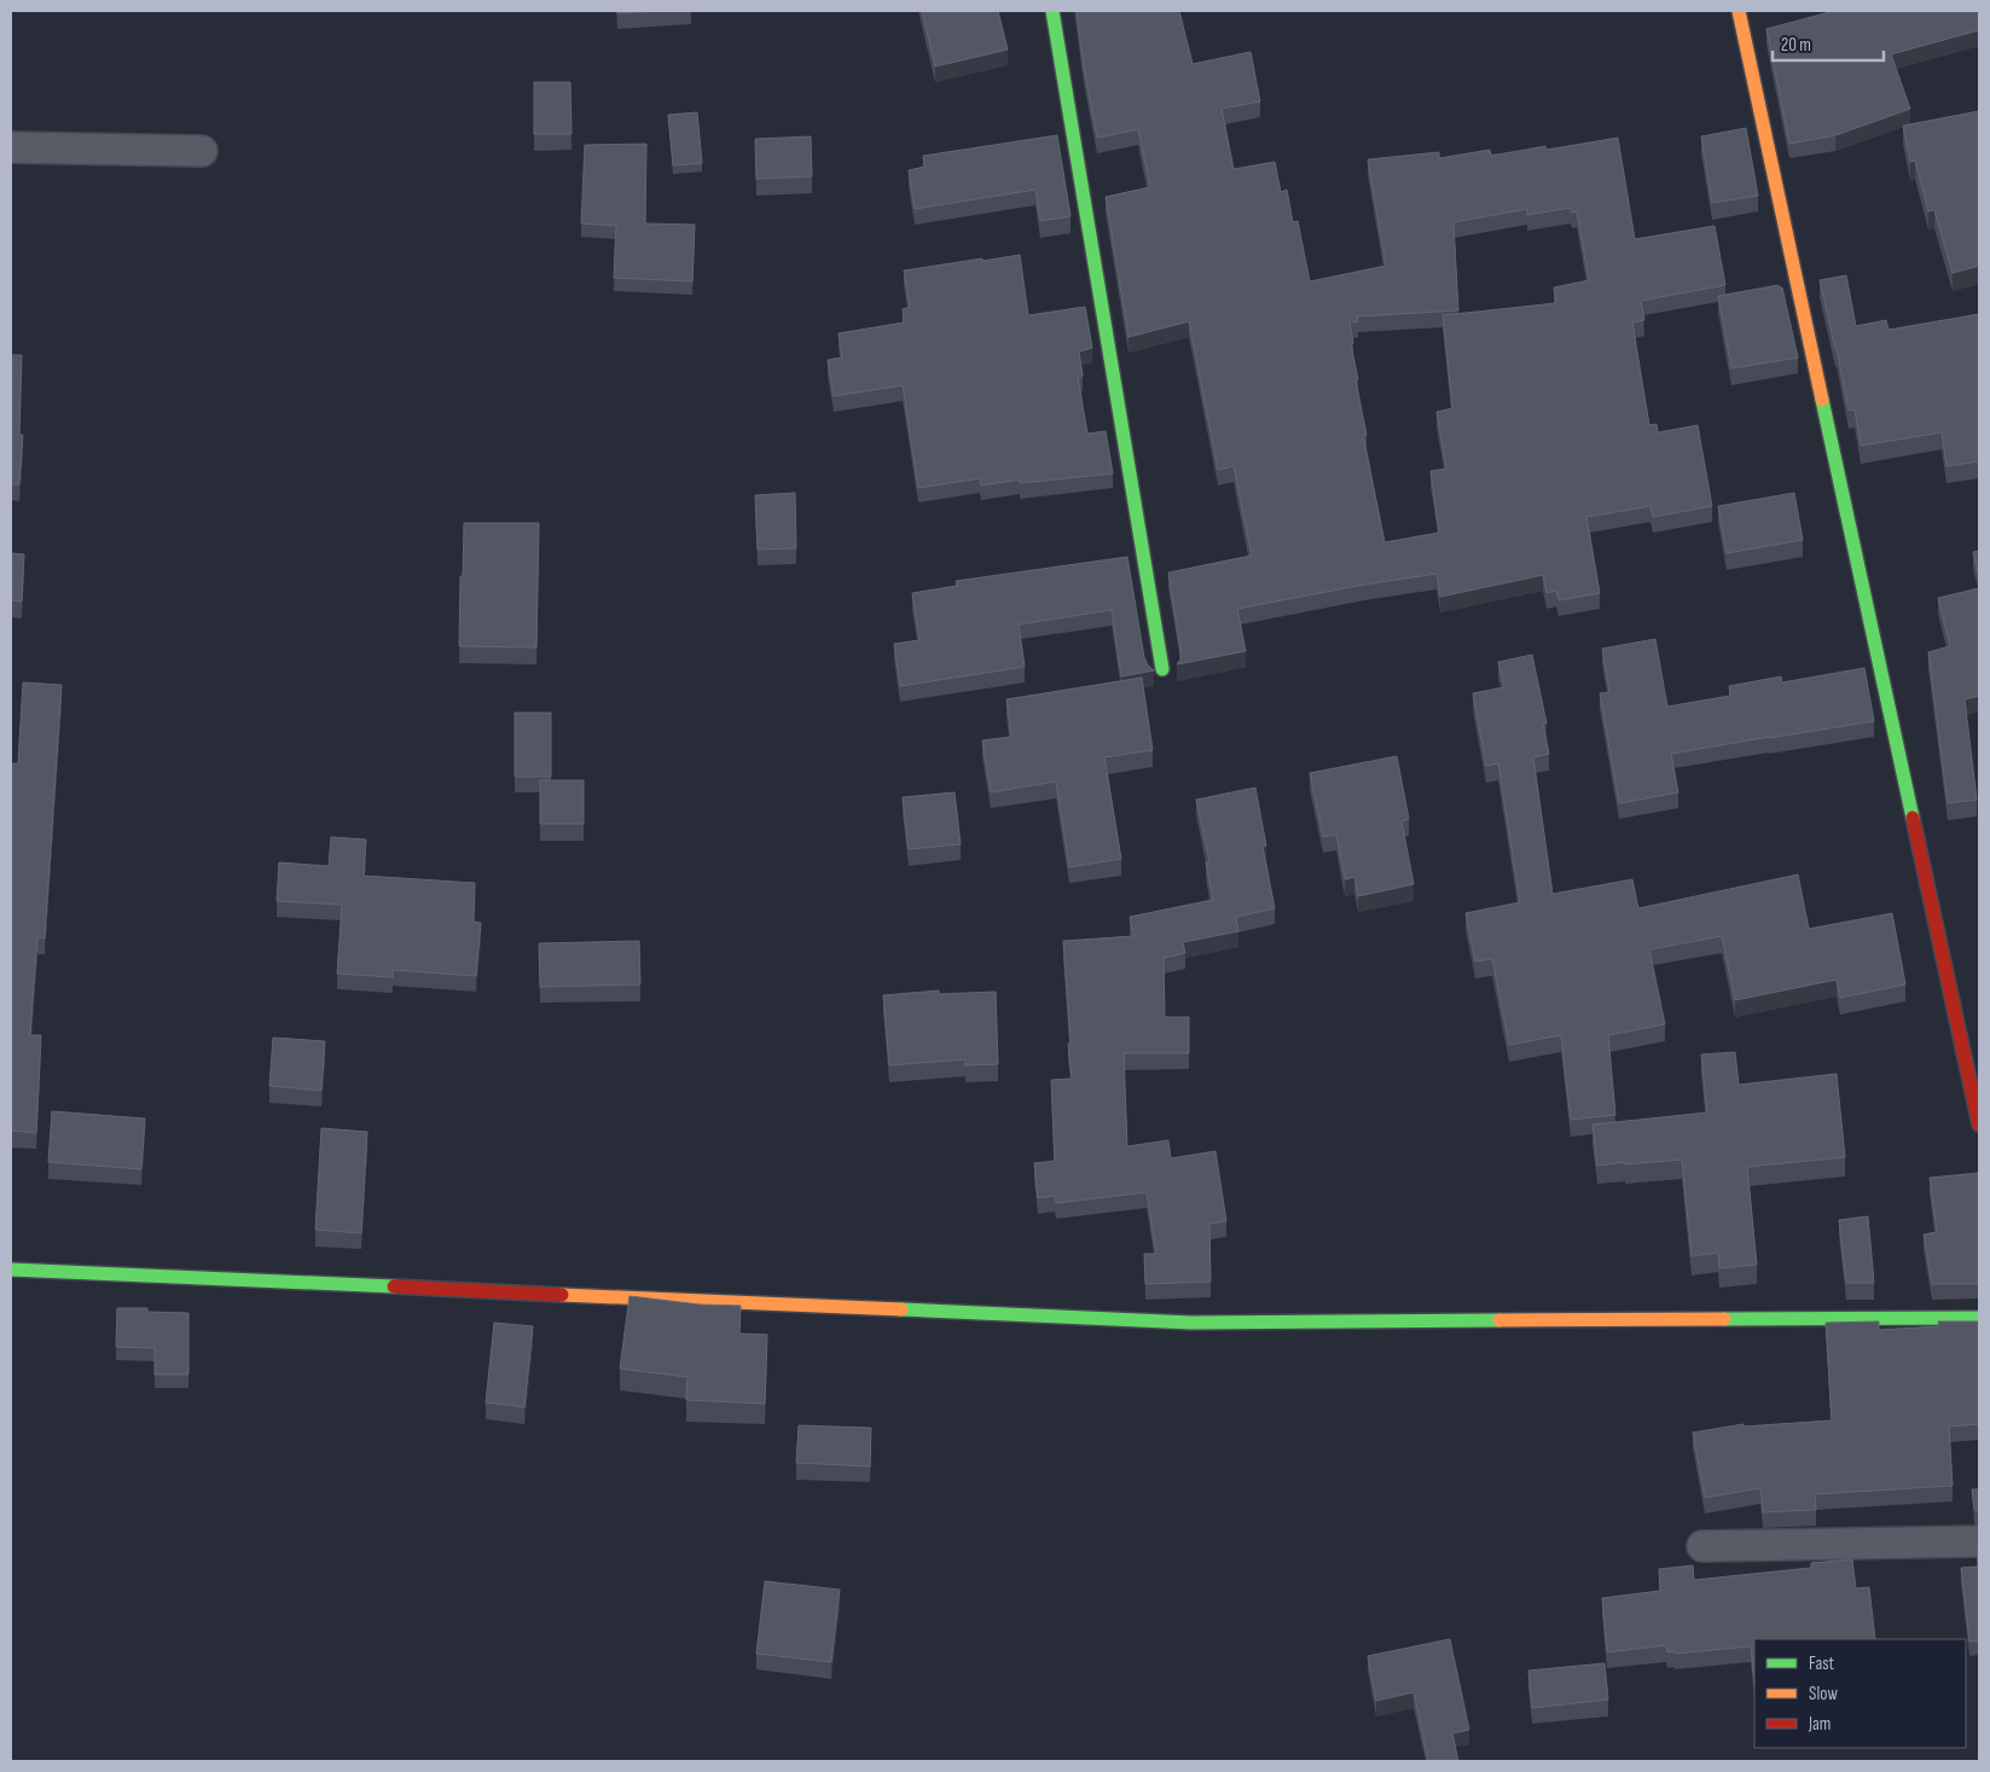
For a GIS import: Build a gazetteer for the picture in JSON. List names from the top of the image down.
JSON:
{
  "legend": ["Fast", "Slow", "Jam"],
  "scale_bar": "20 m"
}
